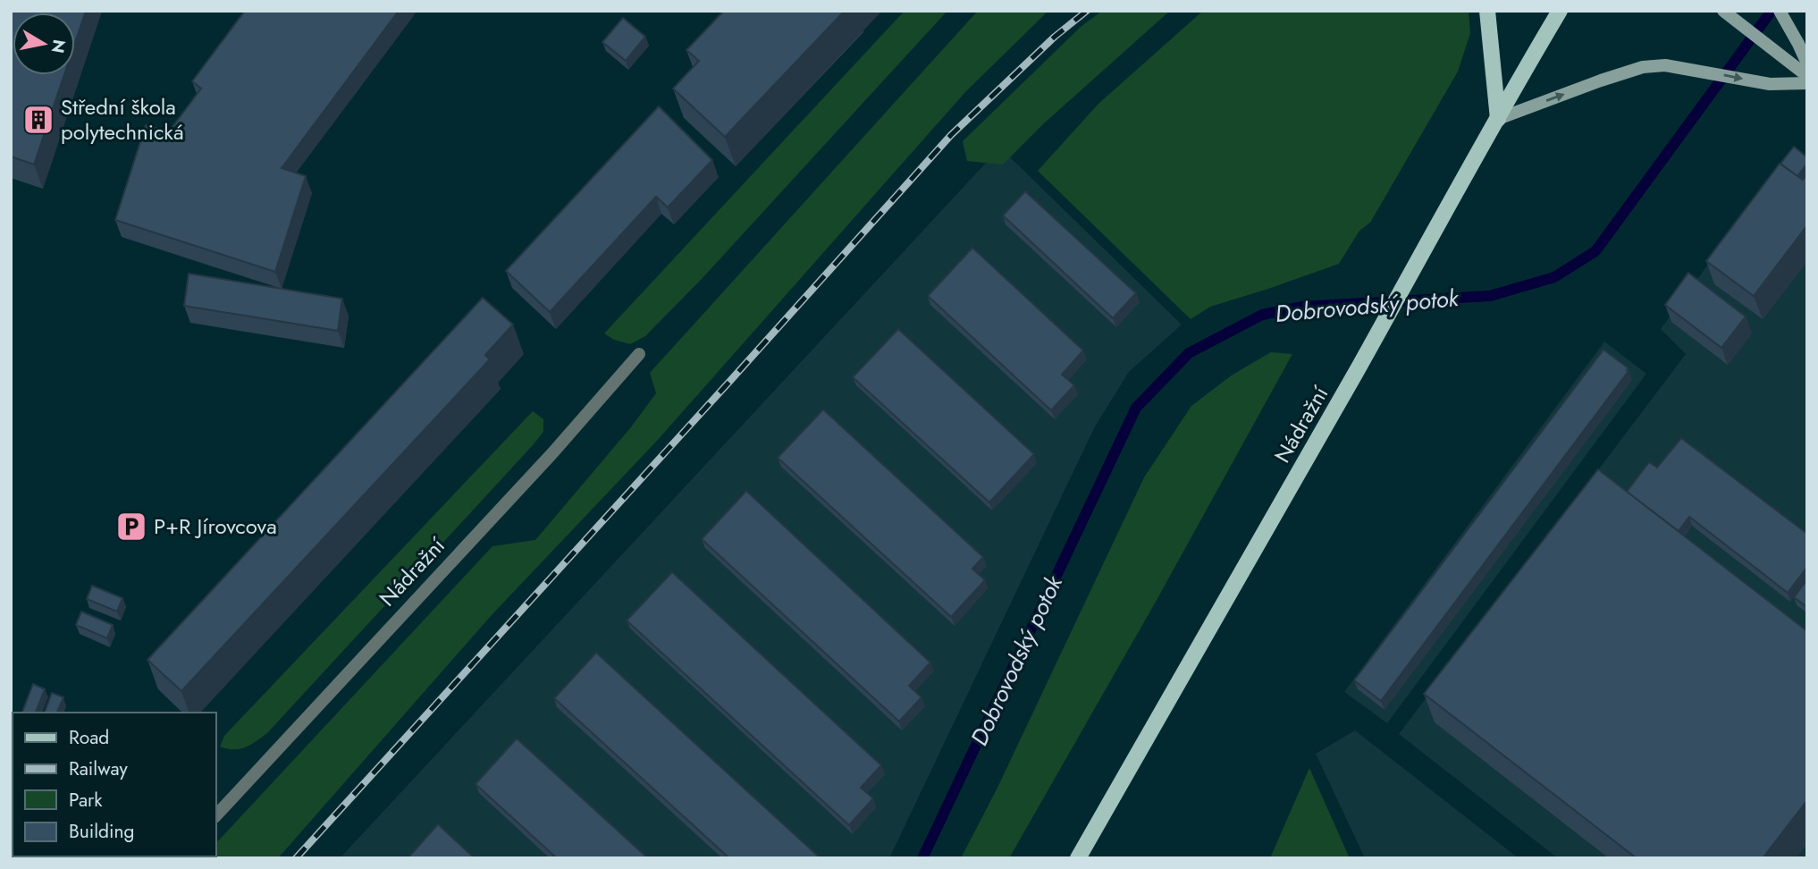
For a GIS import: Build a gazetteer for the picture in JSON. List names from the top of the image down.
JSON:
{
  "streets": {
    "main road": ["Nádražní"]
  },
  "water": ["Dobrovodský potok"],
  "places": {
    "building": ["Střední škola polytechnická"],
    "parking": ["P+R Jírovcova"]
  },
  "legend": [
    "Road",
    "Railway",
    "Park",
    "Building"
  ],
  "north": "right"
}
